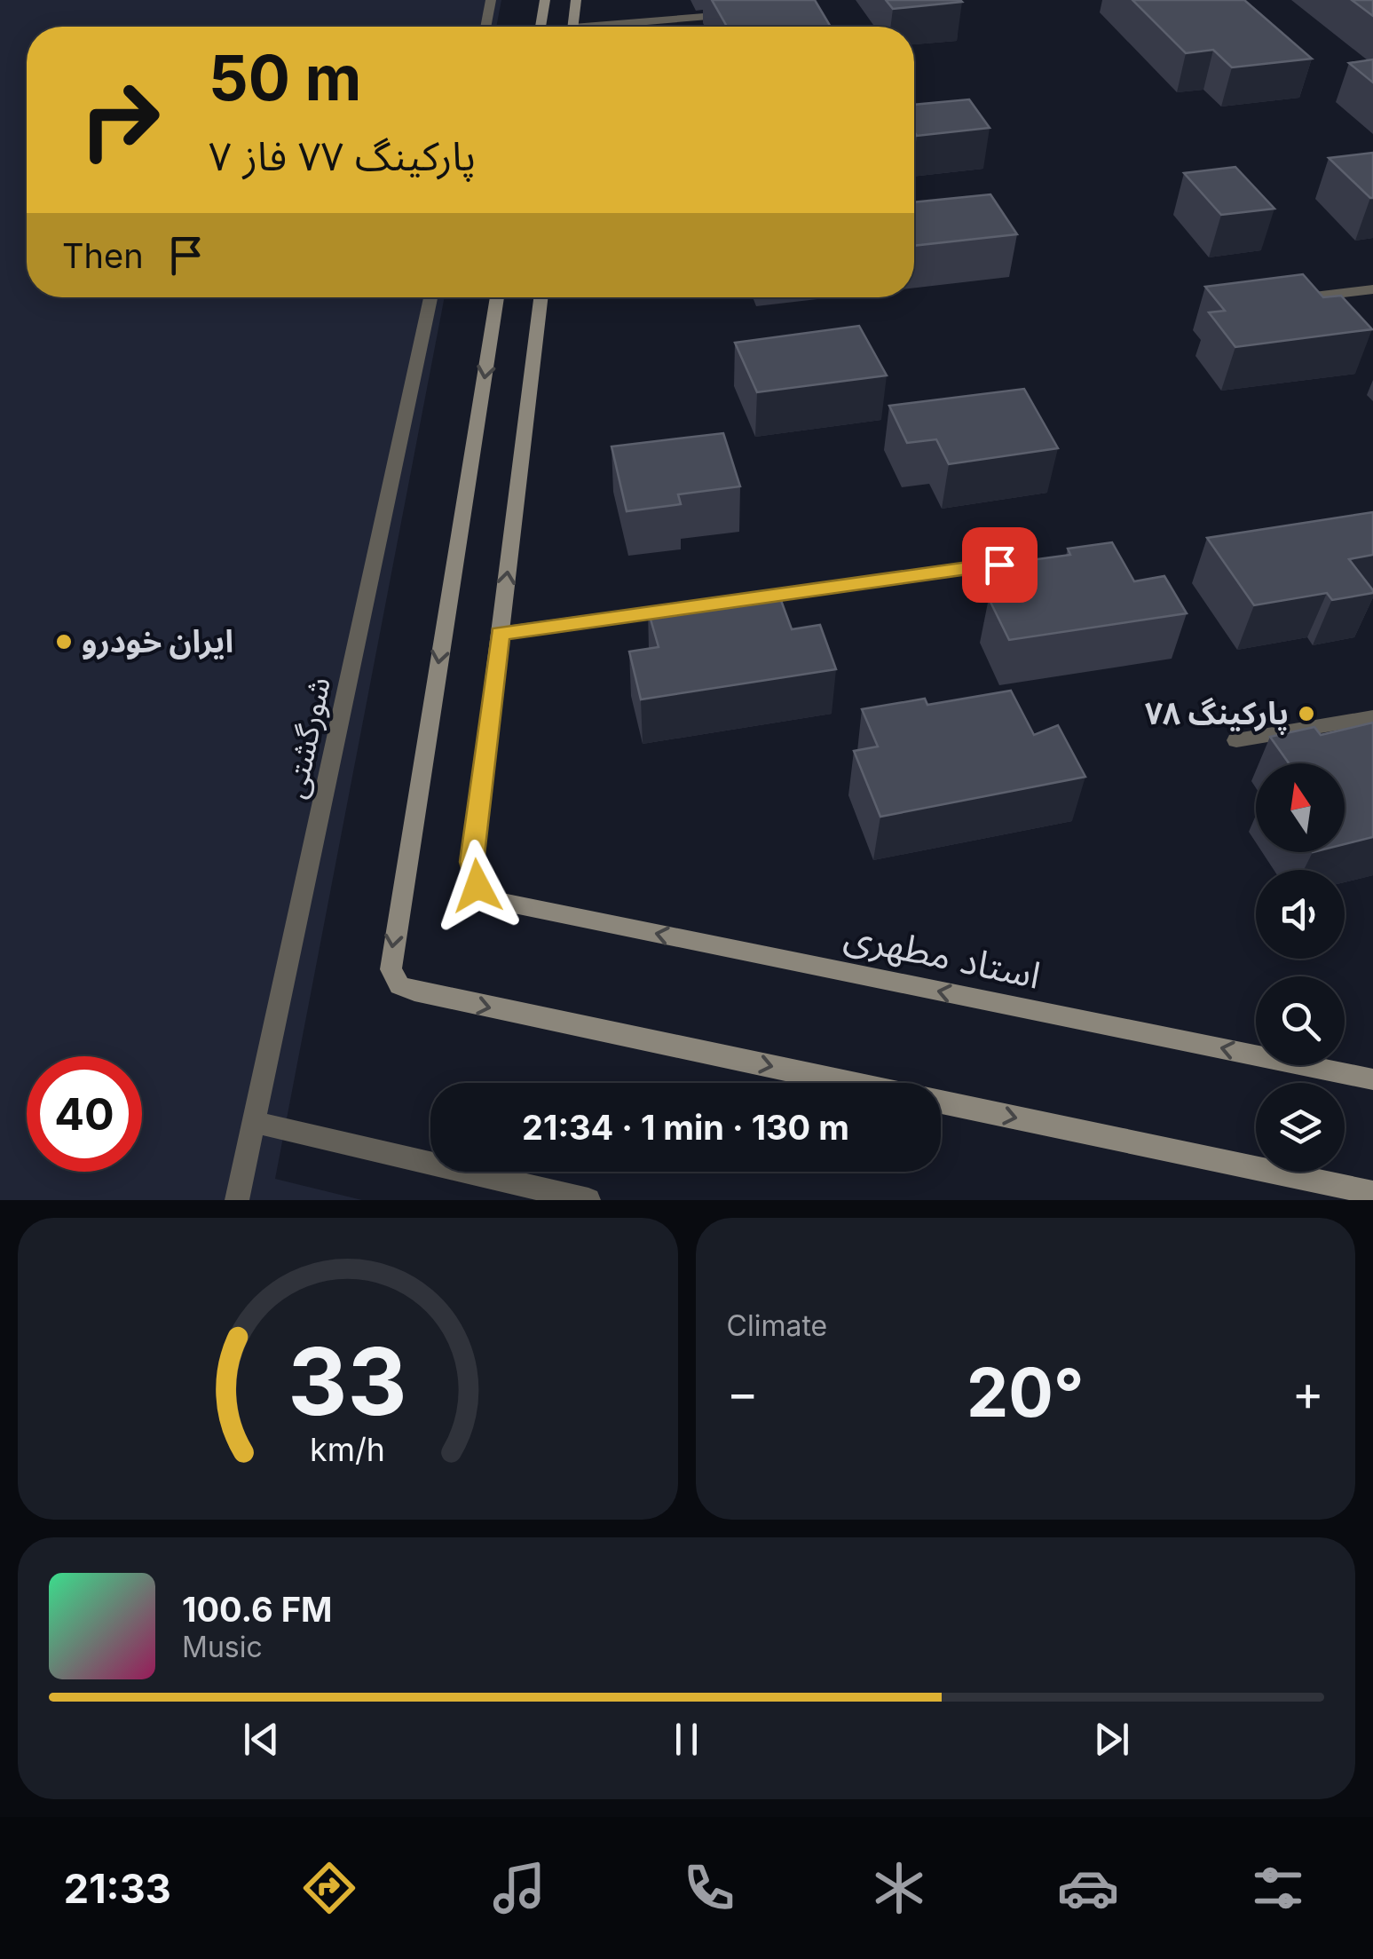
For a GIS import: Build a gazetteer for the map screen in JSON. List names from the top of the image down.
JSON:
{
  "streets": {
    "street": ["شورگشتی", "استاد مطهری"]
  },
  "places": ["ایران خودرو", "پارکینگ ۷۸"],
  "north": "top",
  "page": {
    "turn": ["50 m", "پارکینگ ۷۷ فاز ۷"],
    "then": "Then",
    "limit": "40",
    "trip": "21:34 · 1 min · 130 m",
    "tile": "Climate",
    "heat": ["−", "20°", "+"],
    "song": ["100.6 FM", "Music"],
    "tabs": "21:33",
    "gauge": ["33", "km/h"]
  }
}
